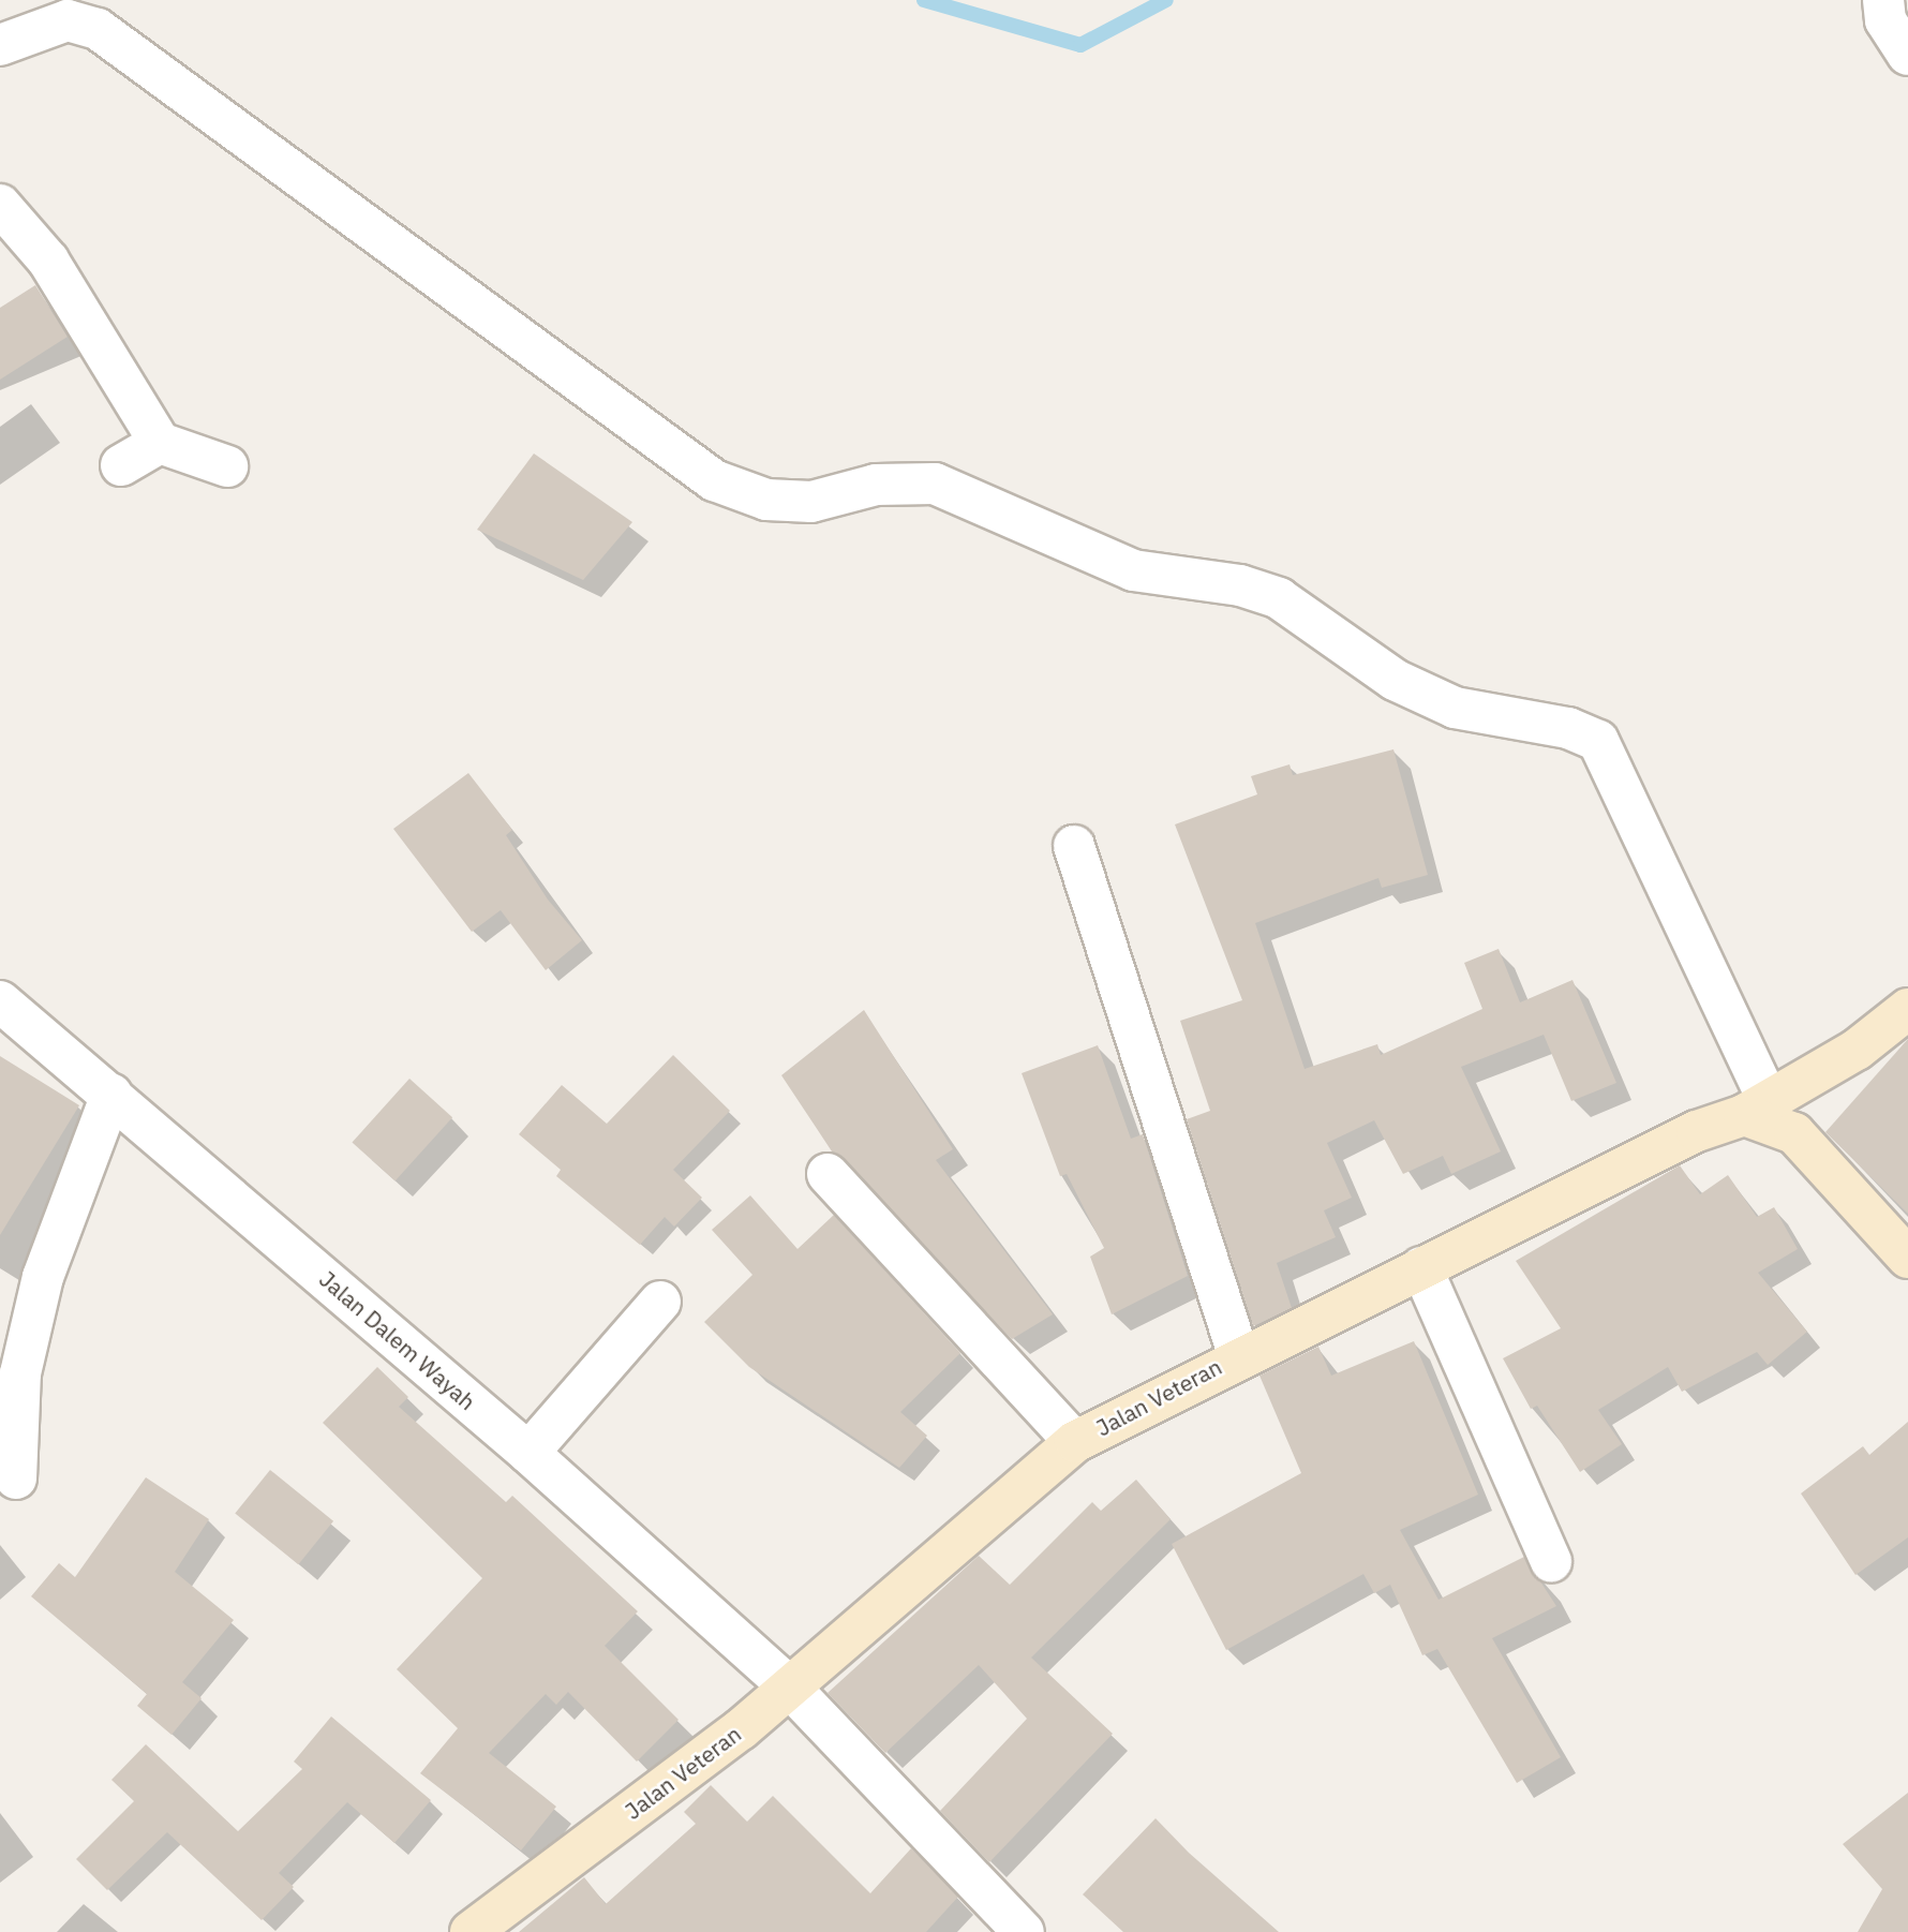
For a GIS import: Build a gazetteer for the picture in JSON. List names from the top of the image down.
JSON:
{
  "streets": {
    "street": ["Jalan Dalem Wayah", "Jalan Veteran"]
  },
  "crossings": [
    ["Jalan Dalem Wayah", "Jalan Veteran"]
  ]
}
